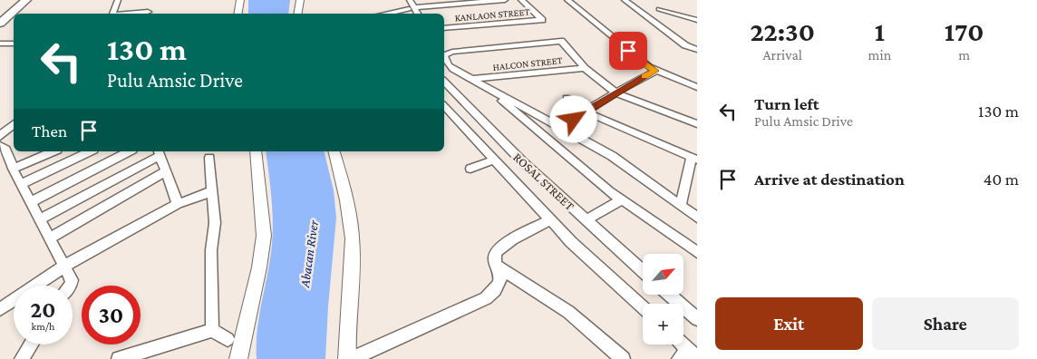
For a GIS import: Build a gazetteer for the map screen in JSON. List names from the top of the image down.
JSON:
{
  "streets": {
    "street": ["KANLAON STREET", "HALCON STREET", "ROSAL STREET"]
  },
  "water": ["Abacan River"],
  "north": "top right",
  "page": {
    "eta": [
      "22:30",
      "Arrival",
      "1",
      "min",
      "170",
      "m"
    ],
    "turn": ["130 m", "Pulu Amsic Drive"],
    "list": [
      {
        "name": "Turn left",
        "note": "Pulu Amsic Drive",
        "value": "130 m"
      },
      {
        "name": "Arrive at destination",
        "value": "40 m"
      }
    ],
    "then": "Then",
    "map_buttons": "+",
    "speed": "20 km/h",
    "limit": "30",
    "buttons": ["Exit", "Share"]
  }
}
